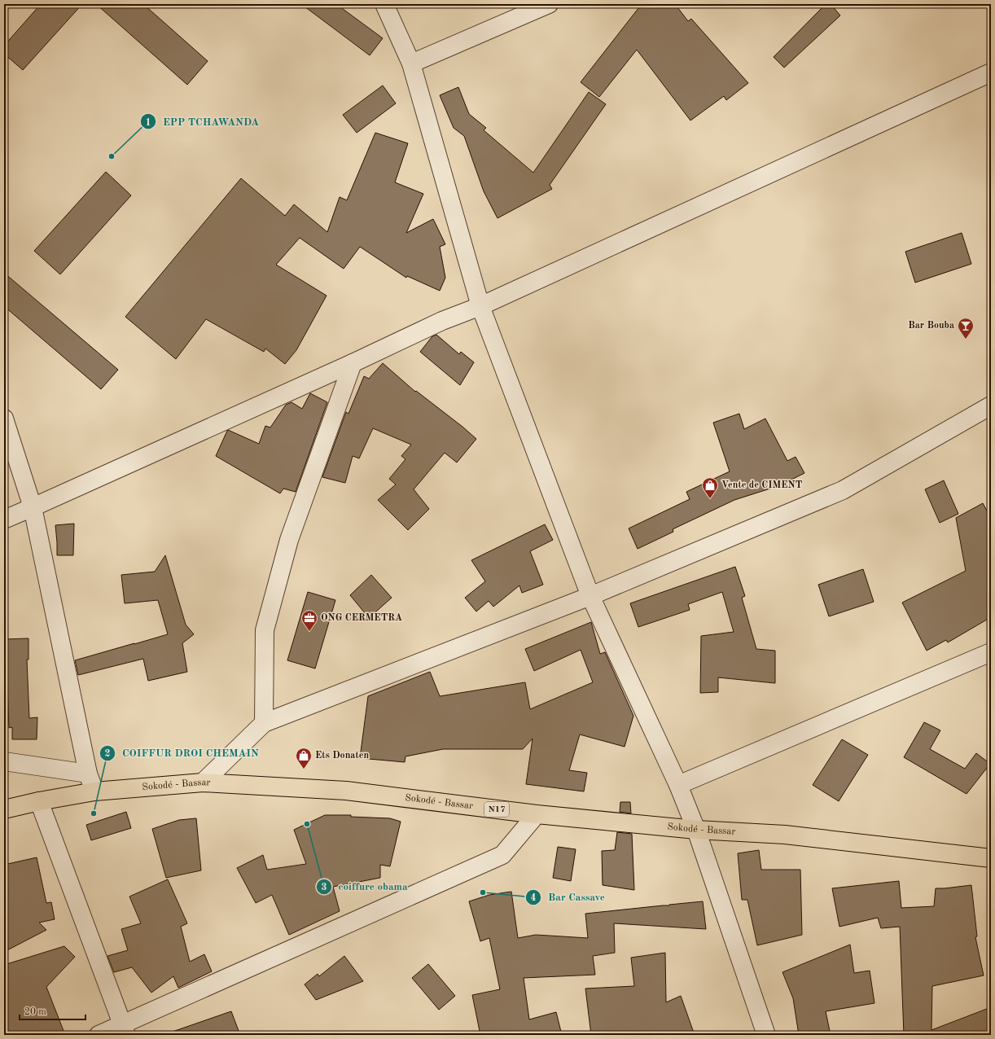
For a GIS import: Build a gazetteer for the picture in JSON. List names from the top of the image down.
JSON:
{
  "streets": {
    "main road": ["Sokodé - Bassar", "N17"]
  },
  "places": {
    "other": [
      "EPP TCHAWANDA",
      "COIFFUR DROI CHEMAIN",
      "coiffure obama",
      "Bar Cassave"
    ],
    "bar": ["Bar Bouba"],
    "shop": ["Vente de CIMENT", "Ets Donaten"],
    "office": ["ONG CERMETRA"]
  },
  "scale_bar": "20 m"
}
